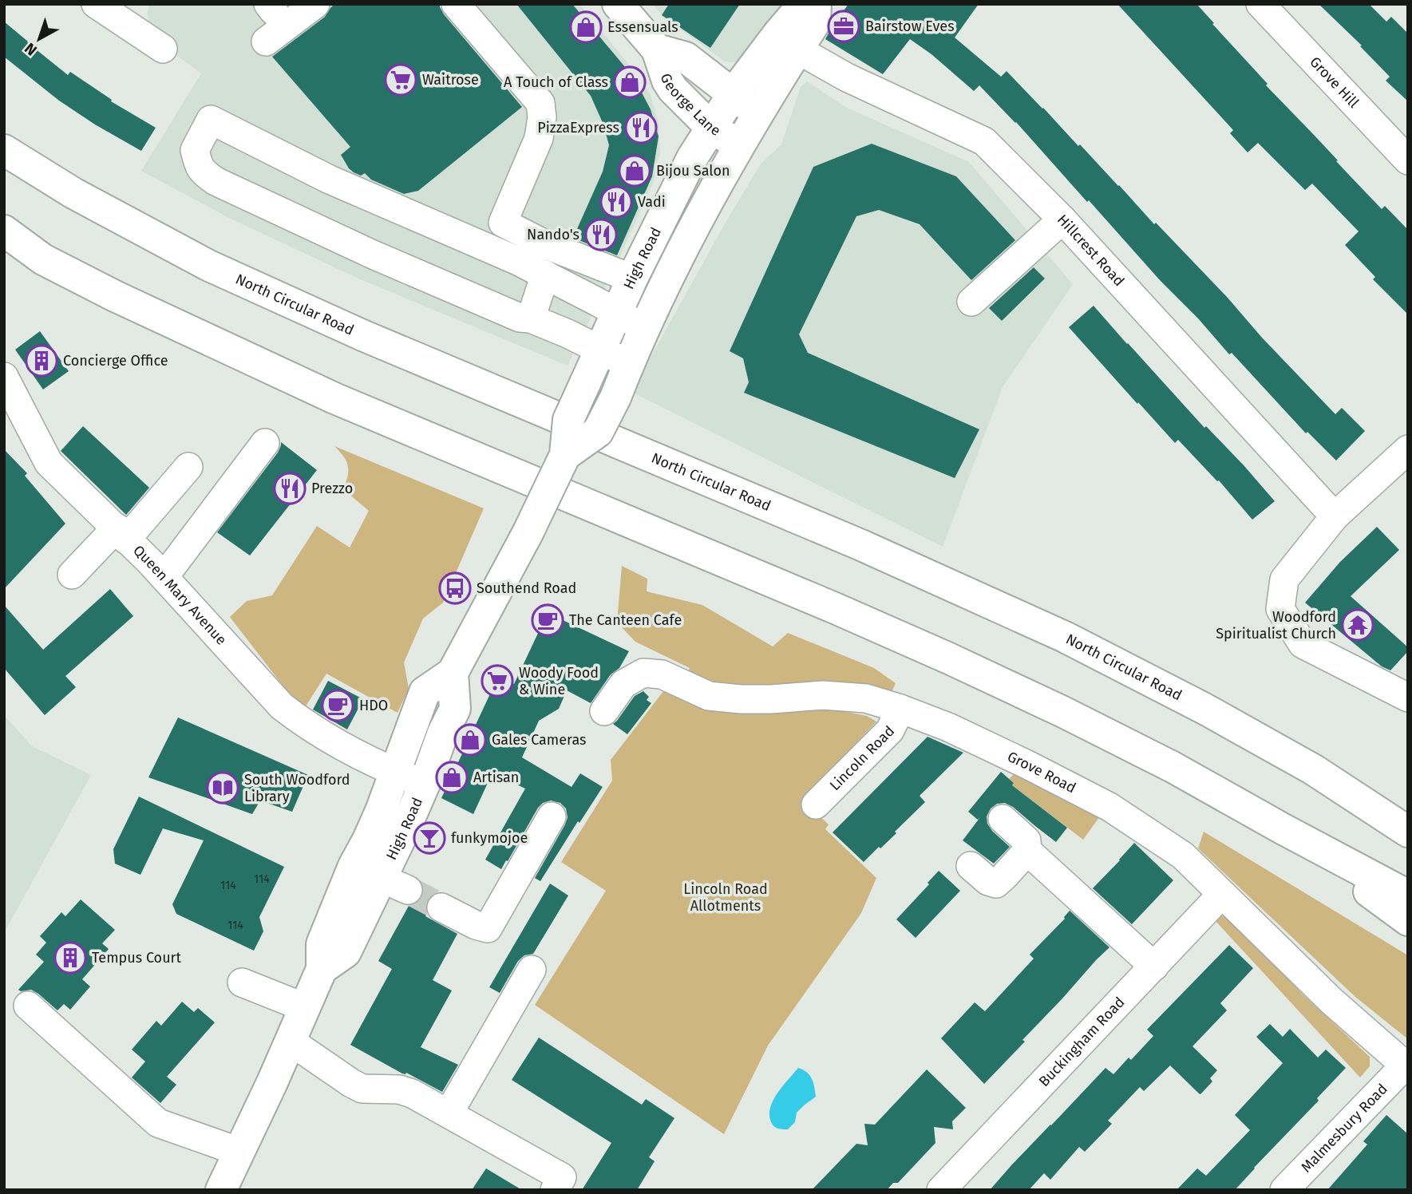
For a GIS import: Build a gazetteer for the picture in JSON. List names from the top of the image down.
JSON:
{
  "streets": {
    "main road": ["George Lane", "High Road", "North Circular Road"],
    "street": [
      "Grove Hill",
      "Hillcrest Road",
      "Queen Mary Avenue",
      "Lincoln Road",
      "Grove Road",
      "Buckingham Road",
      "Malmesbury Road"
    ]
  },
  "crossings": [
    ["George Lane", "High Road"],
    ["Hillcrest Road", "High Road"],
    ["High Road", "Queen Mary Avenue"],
    ["Lincoln Road", "Grove Road"],
    ["Grove Road", "Buckingham Road"],
    ["Grove Road", "Malmesbury Road"]
  ],
  "parks": ["Lincoln Road Allotments"],
  "places": {
    "office": ["Bairstow Eves"],
    "shop": [
      "Essensuals",
      "A Touch of Class",
      "Bijou Salon",
      "Gales Cameras",
      "Artisan"
    ],
    "supermarket": ["Waitrose", "Woody Food & Wine"],
    "restaurant": [
      "PizzaExpress",
      "Vadi",
      "Nando's",
      "Prezzo"
    ],
    "building": ["Concierge Office", "Tempus Court"],
    "bus stop": ["Southend Road"],
    "cafe": ["The Canteen Cafe", "HDO"],
    "temple": ["Woodford Spiritualist Church"],
    "library": ["South Woodford Library"],
    "bar": ["funkymojoe"]
  },
  "house_numbers": ["114", "114", "114"],
  "north": "bottom left"
}
